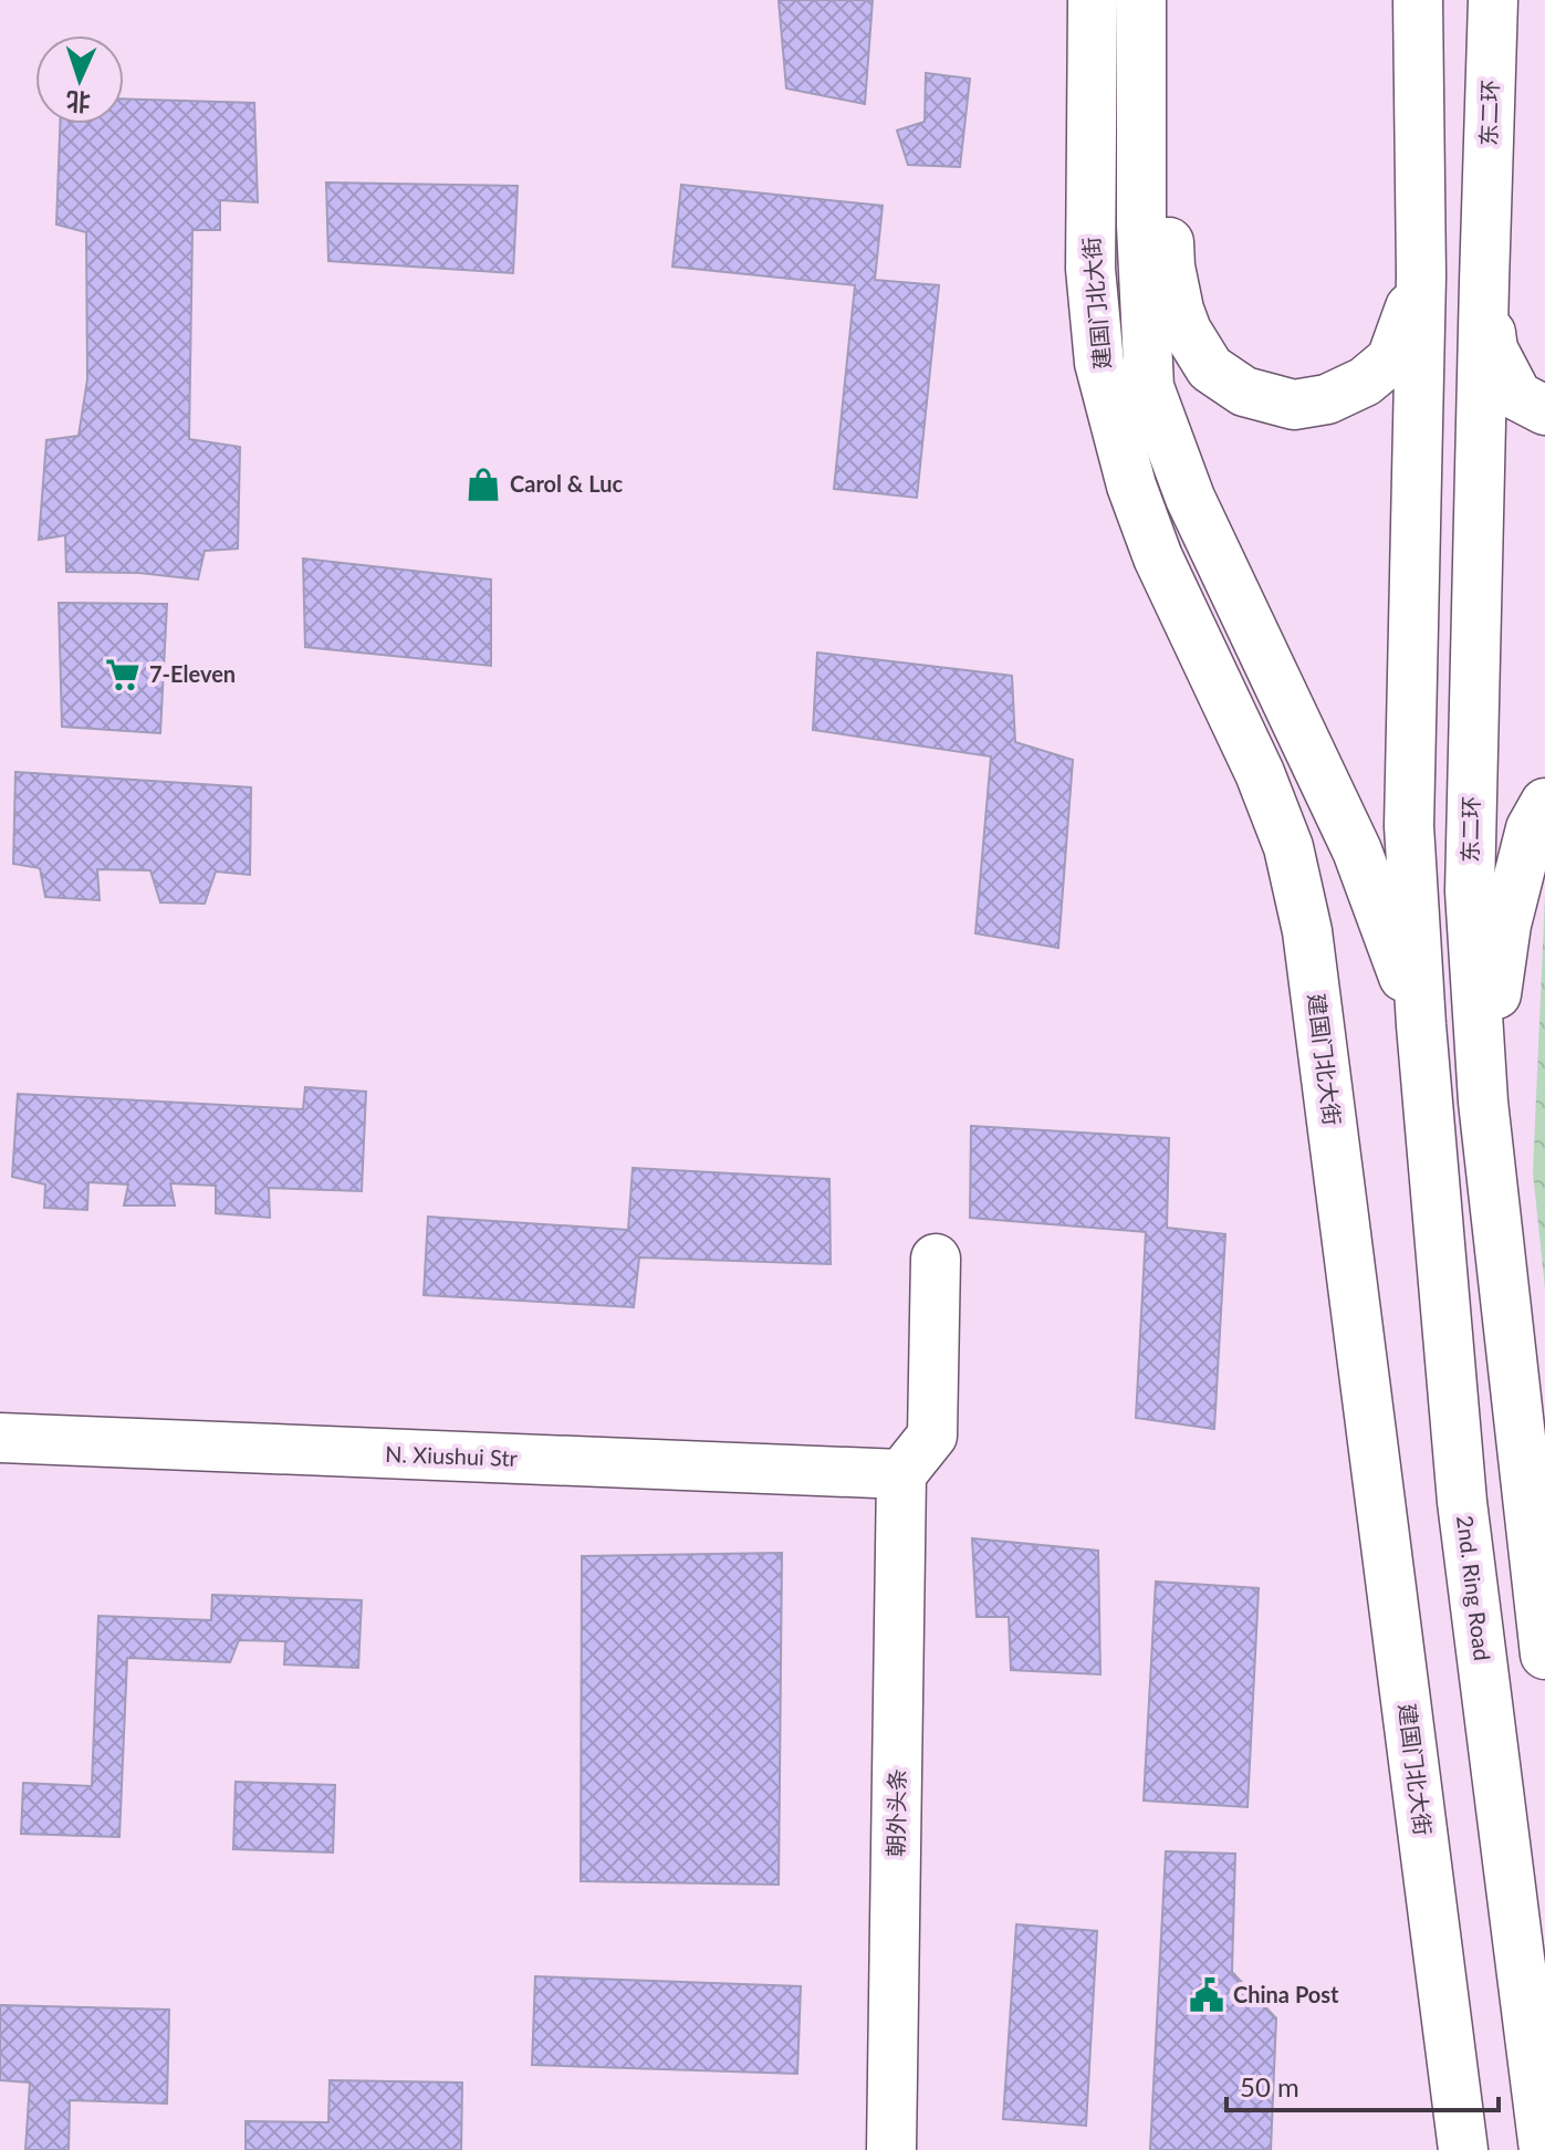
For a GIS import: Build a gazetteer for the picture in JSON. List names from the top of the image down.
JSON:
{
  "streets": {
    "main road": [
      "东二环",
      "建国门北大街",
      "N. Xiushui Str",
      "2nd. Ring Road",
      "朝外头条"
    ]
  },
  "crossings": [
    ["N. Xiushui Str", "朝外头条"]
  ],
  "places": {
    "shop": ["Carol & Luc"],
    "supermarket": ["7-Eleven"],
    "public building": ["China Post"]
  },
  "scale_bar": "50 m",
  "north": "bottom"
}
